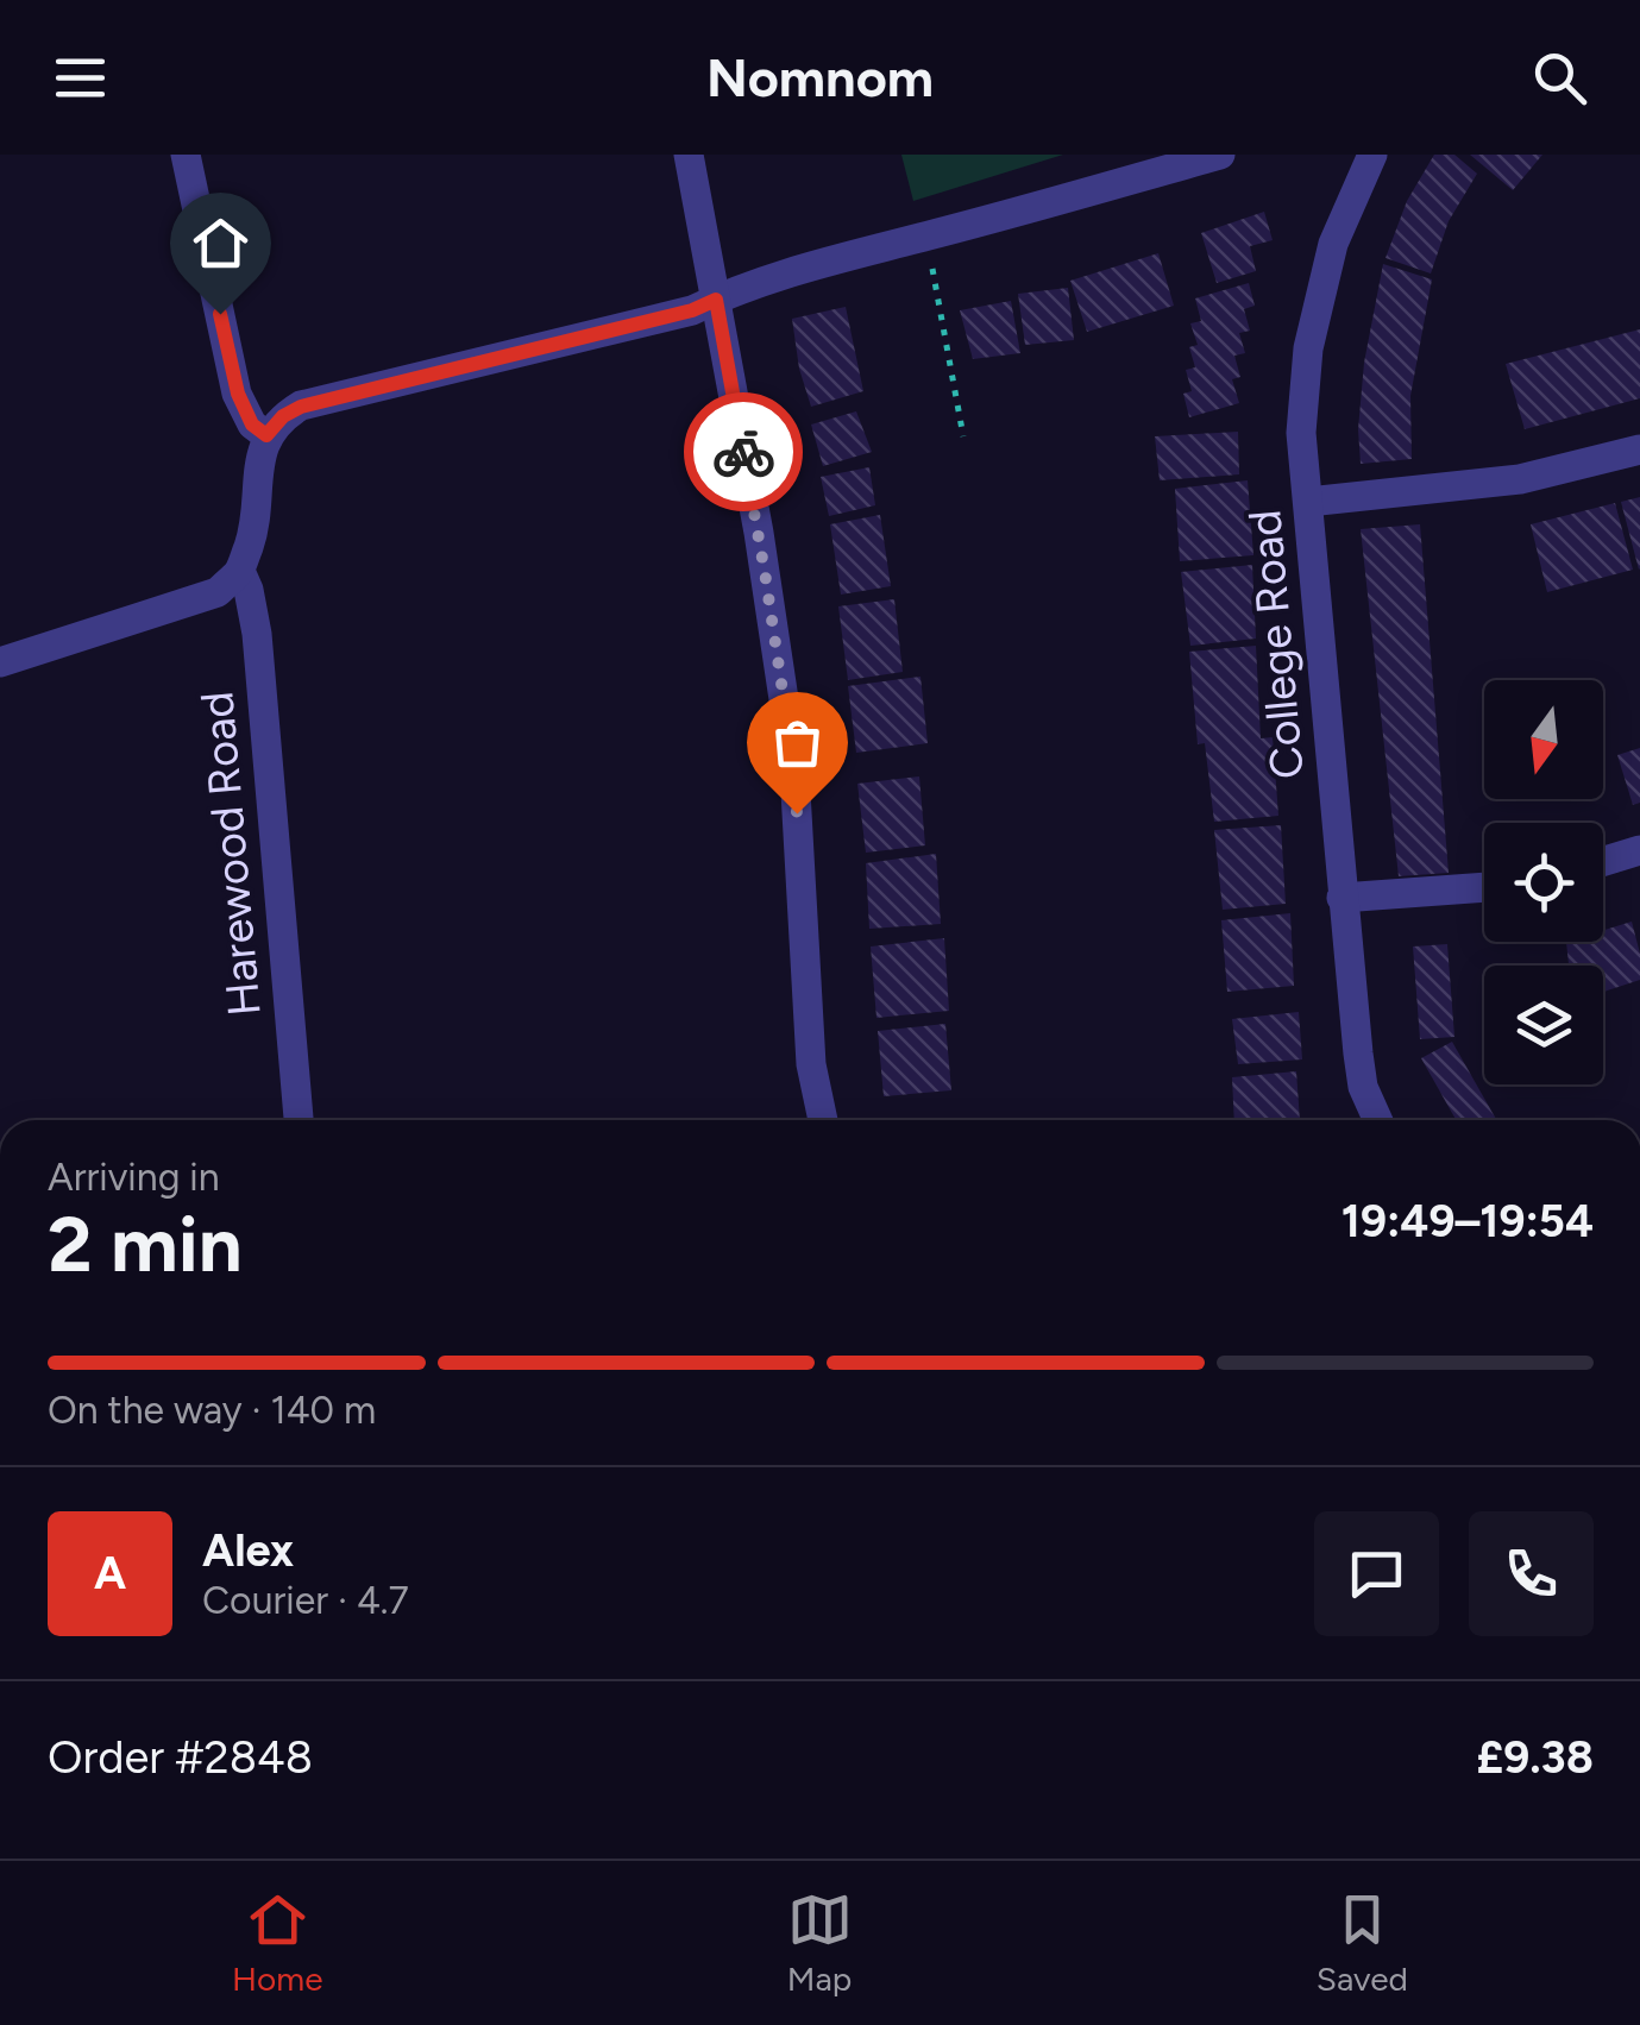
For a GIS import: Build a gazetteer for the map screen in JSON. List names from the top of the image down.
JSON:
{
  "streets": {
    "street": ["College Road", "Harewood Road"]
  },
  "north": "bottom",
  "page": {
    "header": "Nomnom",
    "heading": ["2 min", "Arriving in", "19:49–19:54"],
    "panel": [
      "Alex",
      "Courier · 4.7",
      "Order #2848",
      "£9.38"
    ],
    "bar": "On the way · 140 m",
    "round": "A",
    "tabs": ["Home", "Map", "Saved"]
  }
}
